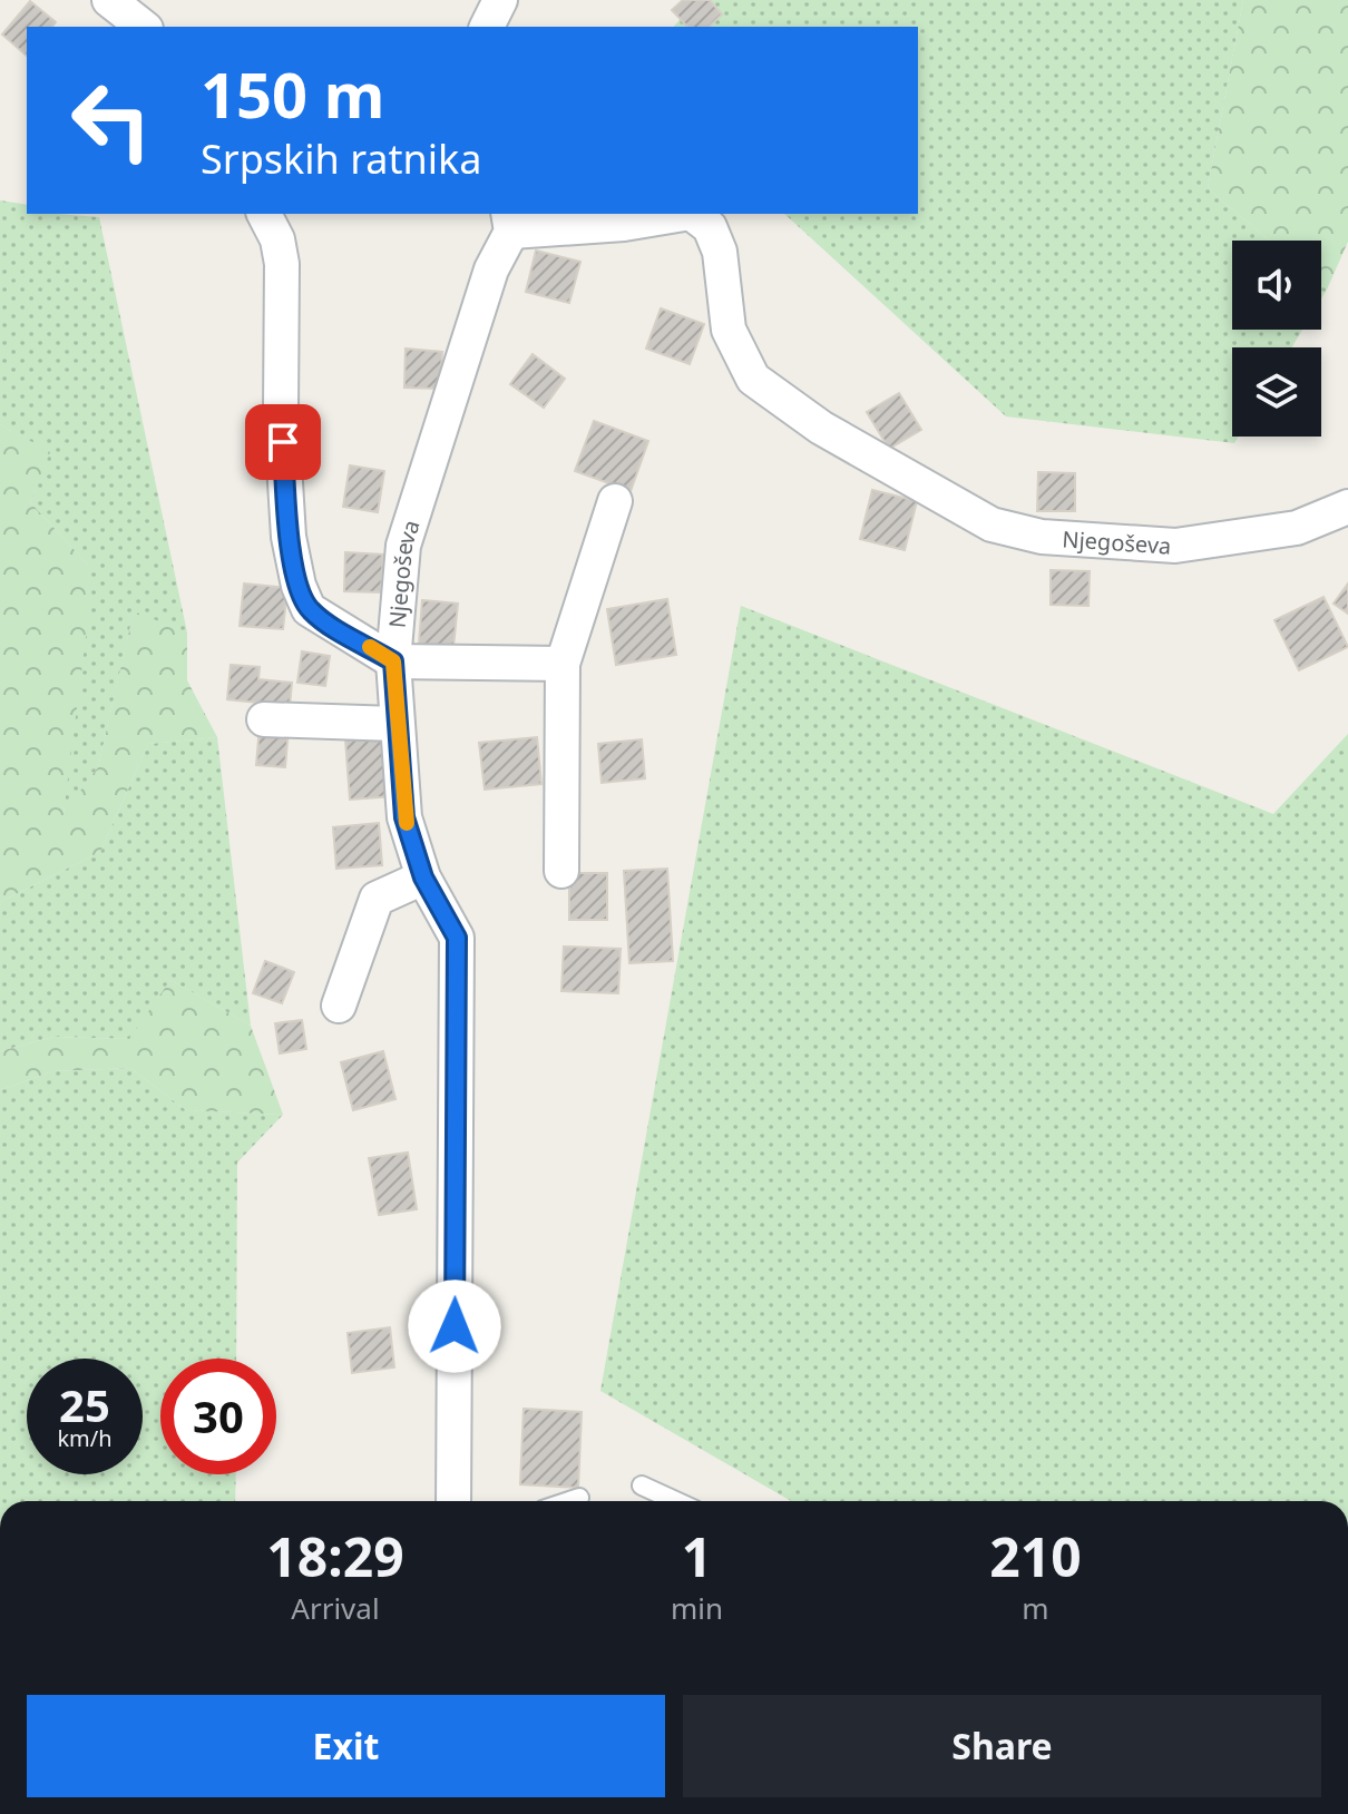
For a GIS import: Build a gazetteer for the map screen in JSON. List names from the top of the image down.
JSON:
{
  "streets": {
    "street": ["Njegoševa"]
  },
  "page": {
    "turn": ["150 m", "Srpskih ratnika"],
    "speed": "25 km/h",
    "limit": "30",
    "eta": [
      "18:29",
      "Arrival",
      "1",
      "min",
      "210",
      "m"
    ],
    "buttons": ["Exit", "Share"]
  }
}
